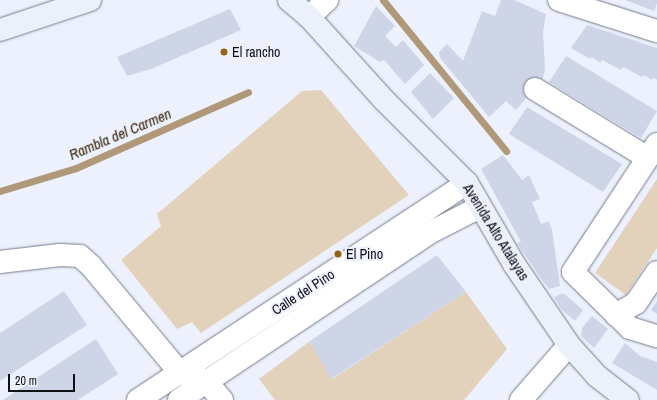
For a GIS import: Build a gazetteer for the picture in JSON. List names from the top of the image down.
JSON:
{
  "streets": {
    "main road": ["Avenida Alto Atalayas"],
    "street": ["Calle del Pino"]
  },
  "crossings": [
    ["Avenida Alto Atalayas", "Calle del Pino"]
  ],
  "water": ["Rambla del Carmen"],
  "places": ["El rancho", "El Pino"],
  "scale_bar": "20 m"
}
